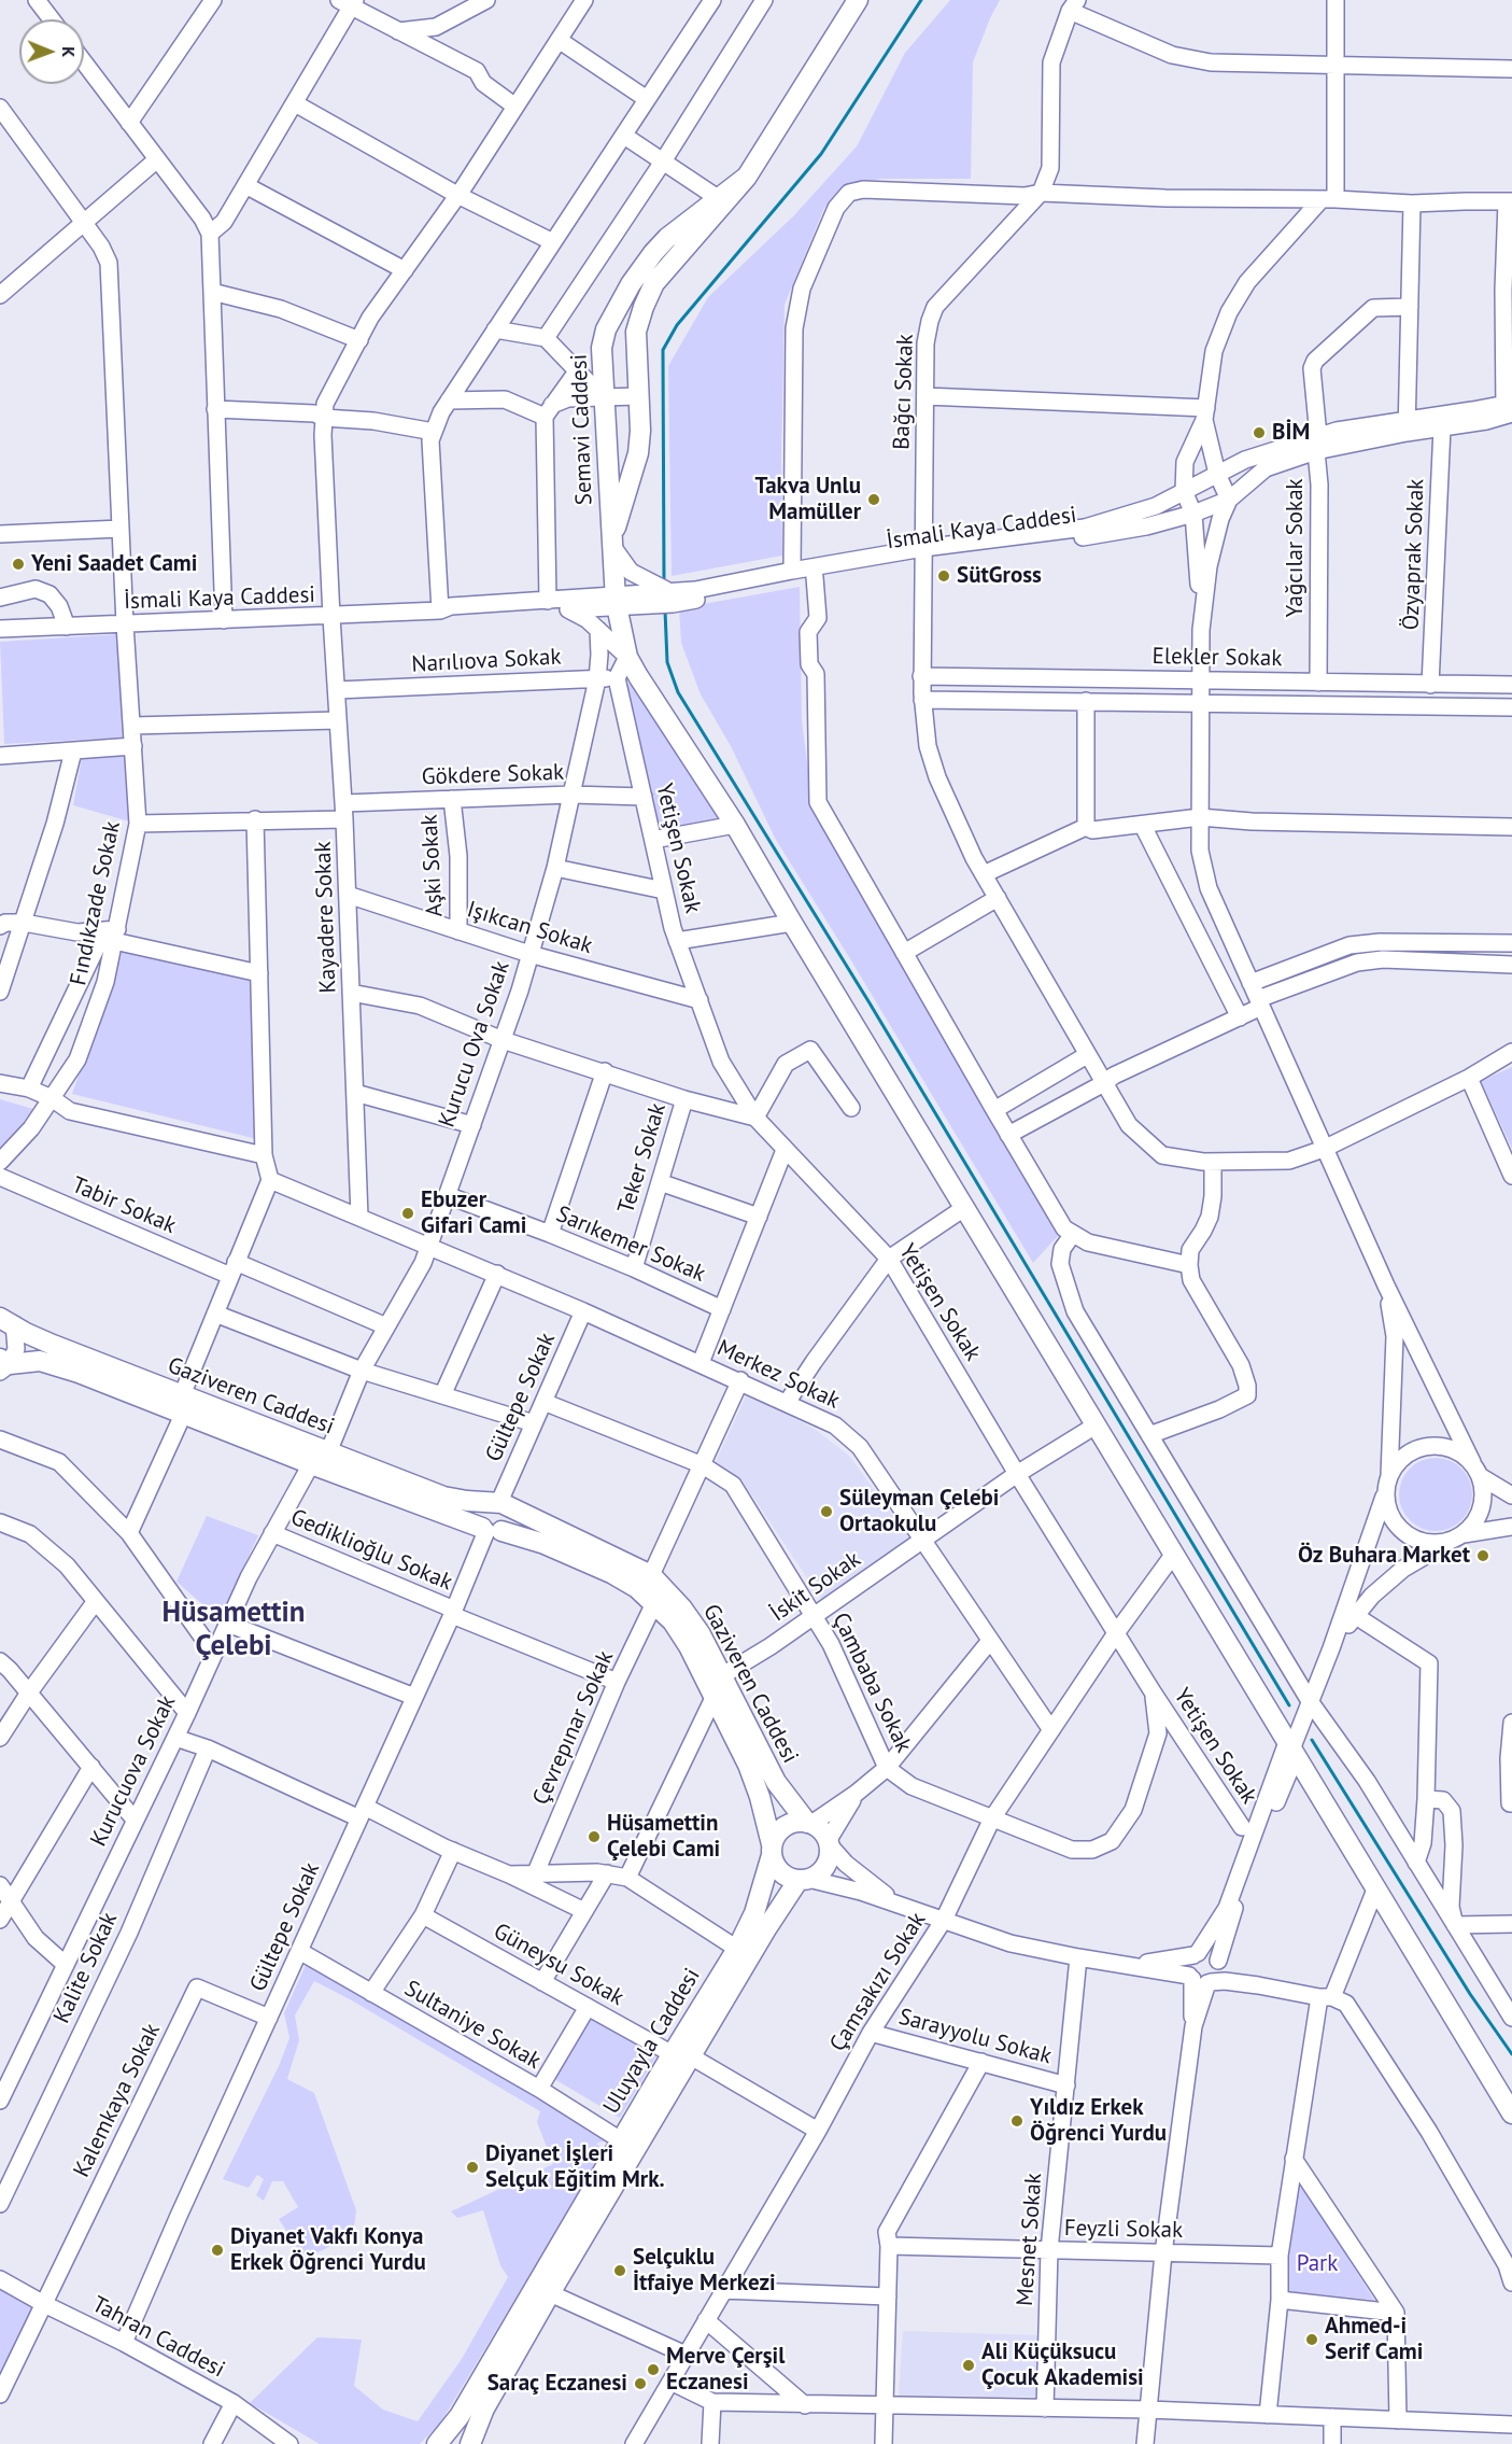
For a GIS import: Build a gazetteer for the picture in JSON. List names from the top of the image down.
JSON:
{
  "streets": {
    "main road": ["Semavi Caddesi", "Gaziveren Caddesi", "Uluyayla Caddesi"],
    "street": [
      "Bağcı Sokak",
      "İsmali Kaya Caddesi",
      "Yağcılar Sokak",
      "Özyaprak Sokak",
      "Elekler Sokak",
      "Narılıova Sokak",
      "Gökdere Sokak",
      "Yetişen Sokak",
      "Aşki Sokak",
      "Fındıkzade Sokak",
      "Kayadere Sokak",
      "Işıkcan Sokak",
      "Kurucu Ova Sokak",
      "Teker Sokak",
      "Tabir Sokak",
      "Sarıkemer Sokak",
      "Merkez Sokak",
      "Gültepe Sokak",
      "Gediklioğlu Sokak",
      "İskit Sokak",
      "Çambaba Sokak",
      "Çevrepınar Sokak",
      "Kurucuova Sokak",
      "Güneysu Sokak",
      "Kalite Sokak",
      "Çamsakızı Sokak",
      "Sultaniye Sokak",
      "Sarayyolu Sokak",
      "Kalemkaya Sokak",
      "Feyzli Sokak",
      "Mesnet Sokak",
      "Tahran Caddesi"
    ]
  },
  "crossings": [
    ["Bağcı Sokak", "İsmali Kaya Caddesi"],
    ["Bağcı Sokak", "Elekler Sokak"],
    ["Semavi Caddesi", "İsmali Kaya Caddesi"],
    ["Semavi Caddesi", "Narılıova Sokak"],
    ["Semavi Caddesi", "İskit Sokak"],
    ["Semavi Caddesi", "Çamsakızı Sokak"],
    ["İsmali Kaya Caddesi", "Yağcılar Sokak"],
    ["İsmali Kaya Caddesi", "Özyaprak Sokak"],
    ["İsmali Kaya Caddesi", "Fındıkzade Sokak"],
    ["İsmali Kaya Caddesi", "Kayadere Sokak"],
    ["Yağcılar Sokak", "Elekler Sokak"],
    ["Özyaprak Sokak", "Elekler Sokak"],
    ["Narılıova Sokak", "Yetişen Sokak"],
    ["Narılıova Sokak", "Kayadere Sokak"],
    ["Narılıova Sokak", "Kurucu Ova Sokak"],
    ["Gökdere Sokak", "Yetişen Sokak"],
    ["Gökdere Sokak", "Aşki Sokak"],
    ["Gökdere Sokak", "Fındıkzade Sokak"],
    ["Gökdere Sokak", "Kayadere Sokak"],
    ["Gökdere Sokak", "Kurucu Ova Sokak"],
    ["Yetişen Sokak", "Işıkcan Sokak"],
    ["Yetişen Sokak", "İskit Sokak"],
    ["Yetişen Sokak", "Çambaba Sokak"],
    ["Yetişen Sokak", "Çamsakızı Sokak"],
    ["Aşki Sokak", "Işıkcan Sokak"],
    ["Kayadere Sokak", "Işıkcan Sokak"],
    ["Kayadere Sokak", "Merkez Sokak"],
    ["Işıkcan Sokak", "Kurucu Ova Sokak"],
    ["Kurucu Ova Sokak", "Tabir Sokak"],
    ["Kurucu Ova Sokak", "Sarıkemer Sokak"],
    ["Kurucu Ova Sokak", "Merkez Sokak"],
    ["Kurucu Ova Sokak", "Gaziveren Caddesi"],
    ["Teker Sokak", "Sarıkemer Sokak"],
    ["Merkez Sokak", "Gültepe Sokak"],
    ["Merkez Sokak", "İskit Sokak"],
    ["Merkez Sokak", "Çamsakızı Sokak"],
    ["Gaziveren Caddesi", "Gültepe Sokak"],
    ["Gaziveren Caddesi", "İskit Sokak"],
    ["Gaziveren Caddesi", "Çevrepınar Sokak"],
    ["Gaziveren Caddesi", "Kurucuova Sokak"],
    ["Gaziveren Caddesi", "Uluyayla Caddesi"],
    ["Gültepe Sokak", "Gediklioğlu Sokak"],
    ["Gültepe Sokak", "Çambaba Sokak"],
    ["Gültepe Sokak", "Sultaniye Sokak"],
    ["Gültepe Sokak", "Kalemkaya Sokak"],
    ["Gültepe Sokak", "Tahran Caddesi"],
    ["Gediklioğlu Sokak", "Çevrepınar Sokak"],
    ["Gediklioğlu Sokak", "Kurucuova Sokak"],
    ["İskit Sokak", "Çambaba Sokak"],
    ["Çambaba Sokak", "Çamsakızı Sokak"],
    ["Güneysu Sokak", "Çamsakızı Sokak"],
    ["Güneysu Sokak", "Uluyayla Caddesi"],
    ["Çamsakızı Sokak", "Sarayyolu Sokak"],
    ["Sultaniye Sokak", "Uluyayla Caddesi"],
    ["Sarayyolu Sokak", "Mesnet Sokak"],
    ["Kalemkaya Sokak", "Tahran Caddesi"],
    ["Feyzli Sokak", "Mesnet Sokak"]
  ],
  "districts": ["Hüsamettin Çelebi"],
  "parks": ["Park"],
  "places": [
    "BİM",
    "Takva Unlu Mamüller",
    "Yeni Saadet Cami",
    "SütGross",
    "Ebuzer Gifari Cami",
    "Süleyman Çelebi Ortaokulu",
    "Öz Buhara Market",
    "Hüsamettin Çelebi Cami",
    "Yıldız Erkek Öğrenci Yurdu",
    "Diyanet İşleri Selçuk Eğitim Mrk.",
    "Diyanet Vakfı Konya Erkek Öğrenci Yurdu",
    "Selçuklu İtfaiye Merkezi",
    "Ahmed-i Serif Cami",
    "Ali Küçüksucu Çocuk Akademisi",
    "Merve Çerşil Eczanesi",
    "Saraç Eczanesi"
  ],
  "north": "right"
}
